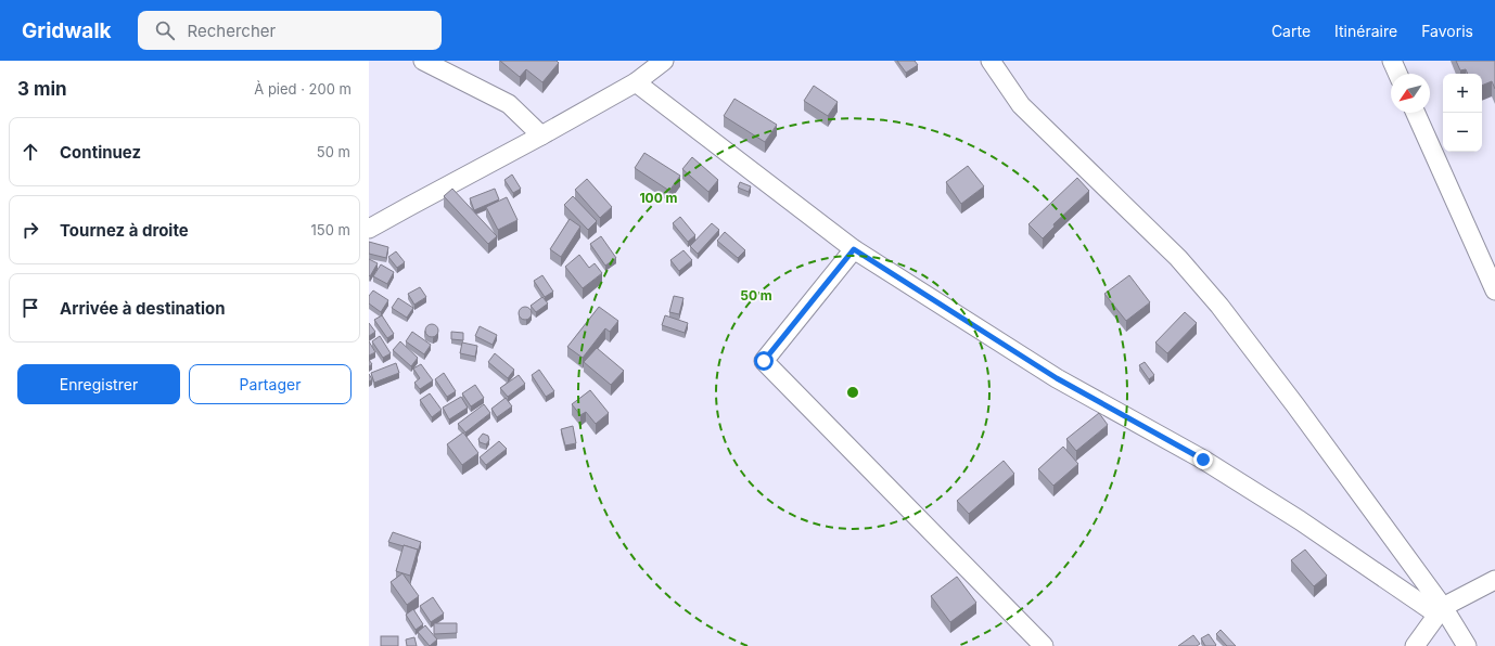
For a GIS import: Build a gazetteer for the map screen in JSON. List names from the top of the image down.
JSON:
{
  "north": "bottom left",
  "page": {
    "header": "Gridwalk",
    "search": "Rechercher",
    "nav": ["Carte", "Itinéraire", "Favoris"],
    "heading": ["3 min", "À pied · 200 m"],
    "map_buttons": ["+", "−"],
    "list": [
      ["Continuez", "50 m"],
      ["Tournez à droite", "150 m"],
      "Arrivée à destination"
    ],
    "buttons": ["Enregistrer", "Partager"]
  },
  "rings": ["100 m", "50 m"]
}
